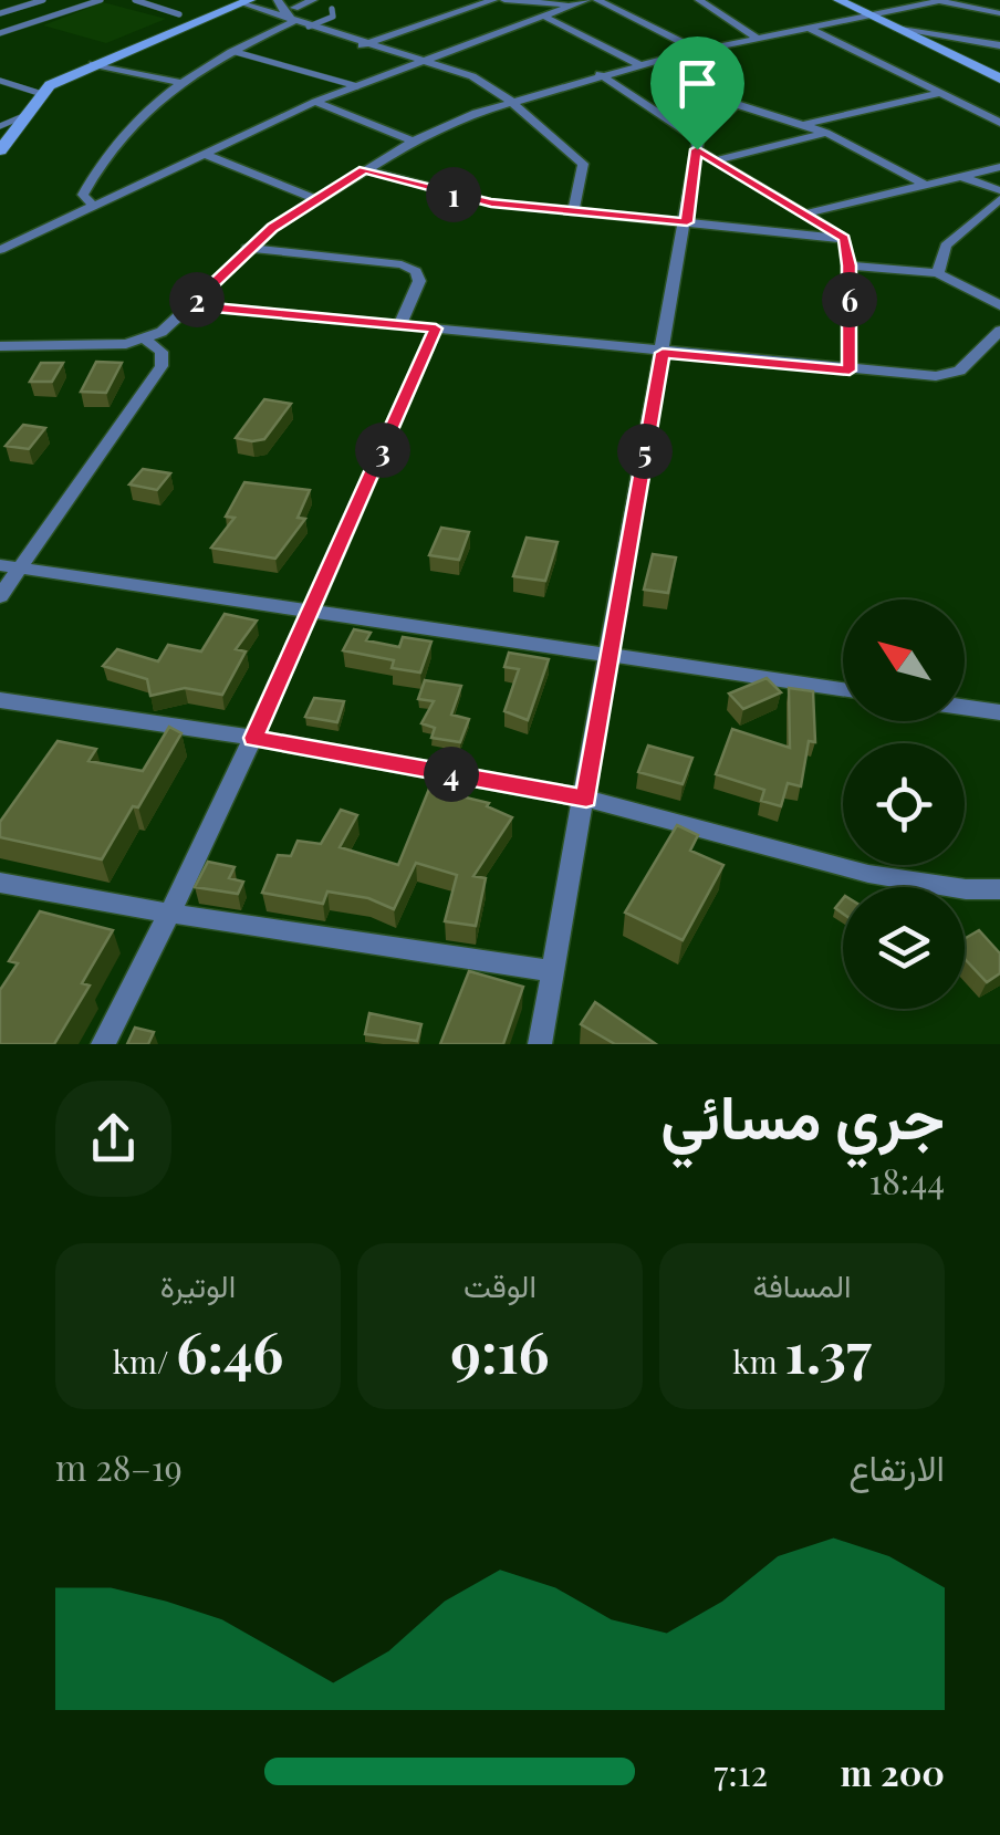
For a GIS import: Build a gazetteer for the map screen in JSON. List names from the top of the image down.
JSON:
{
  "north": "top left",
  "page": {
    "pins": [
      "1",
      "2",
      "6",
      "3",
      "5",
      "4"
    ],
    "heading": ["جري مسائي", "18:44"],
    "stats": [
      ["المسافة", "1.37 km"],
      ["الوقت", "9:16"],
      ["الوتيرة", "6:46 /km"]
    ],
    "chart": ["الارتفاع", "19–28 m"],
    "list": [
      {
        "name": "200 m",
        "note": "7:12"
      }
    ]
  }
}
